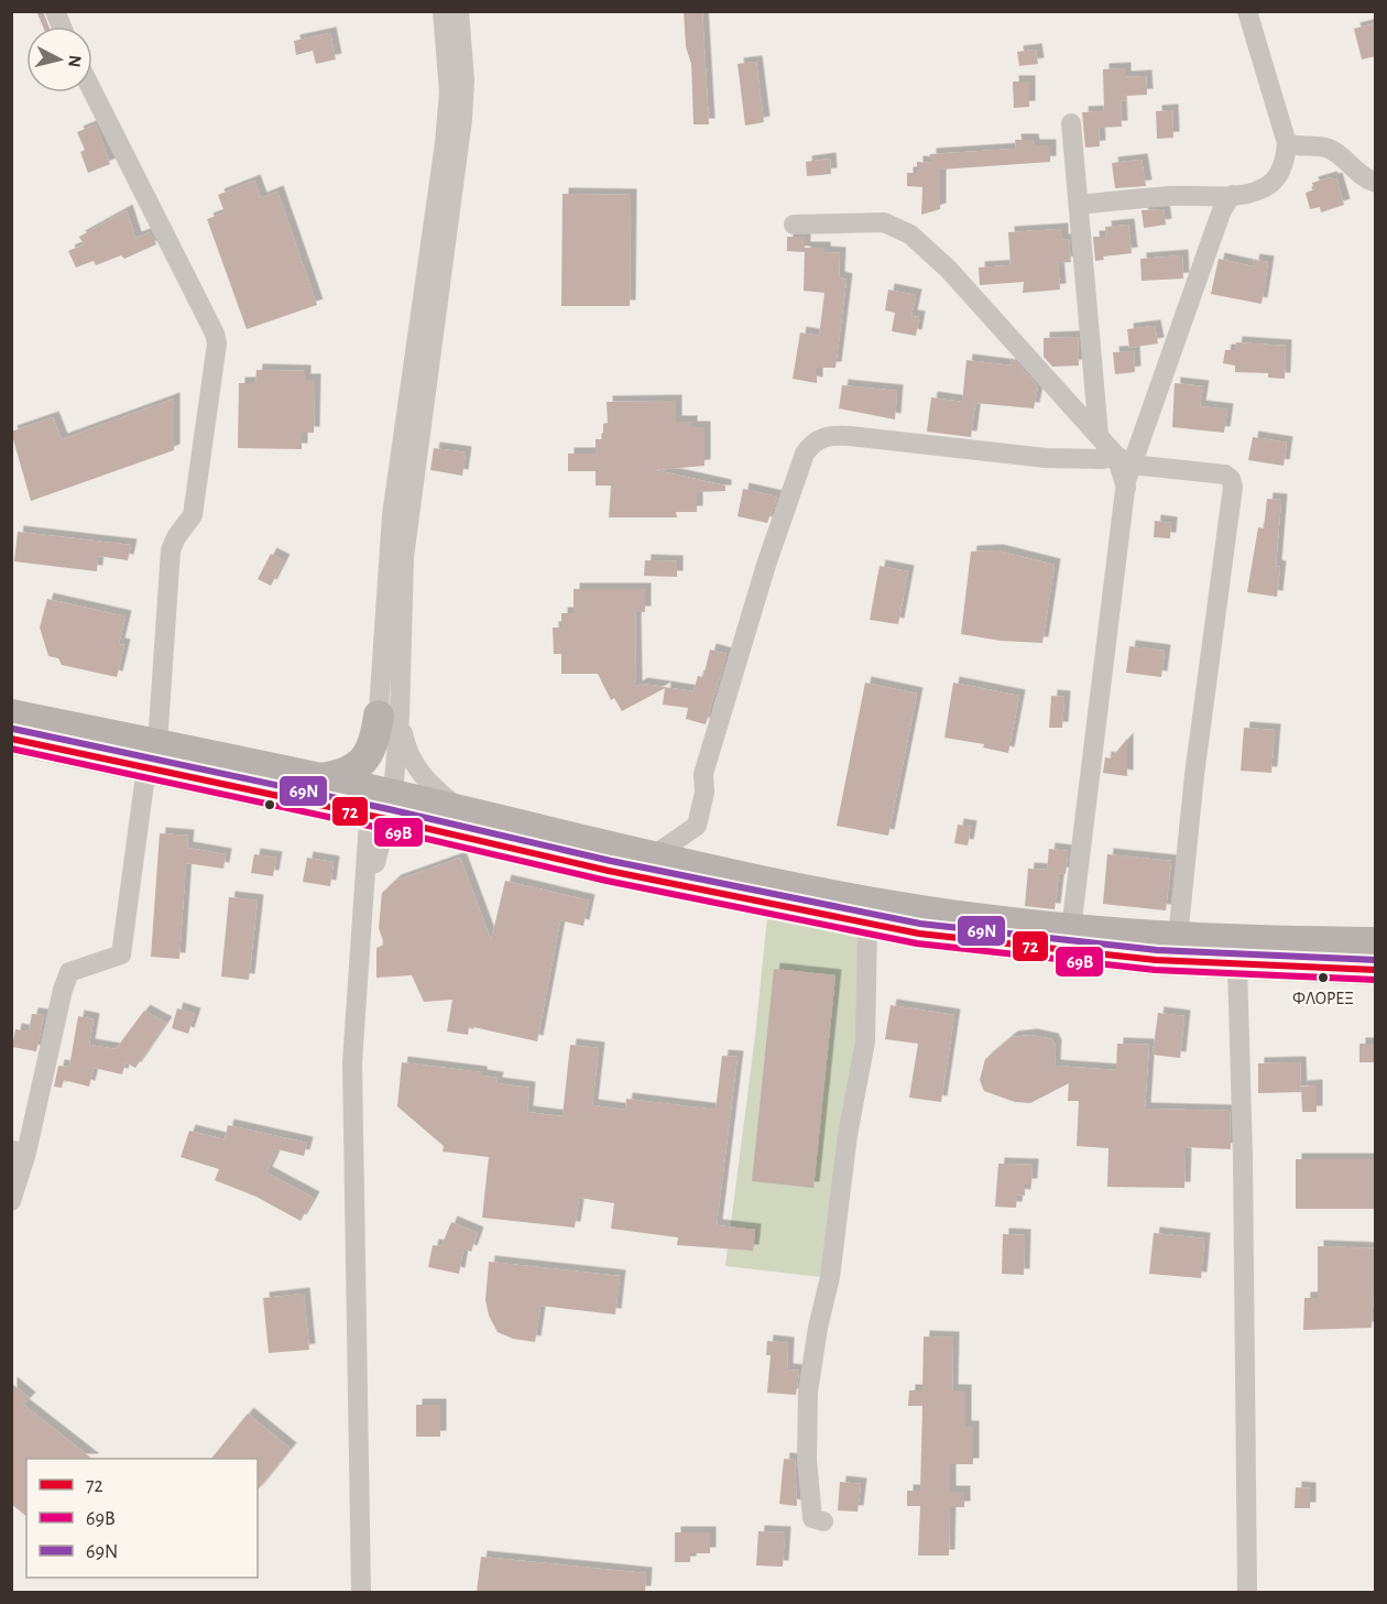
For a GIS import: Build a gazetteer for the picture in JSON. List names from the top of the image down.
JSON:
{
  "places": ["ΦΛΟΡΕΞ"],
  "lines": ["transit line 69Ν", "transit line 72", "transit line 69Β"],
  "legend": ["72", "69Β", "69Ν"],
  "north": "right"
}
